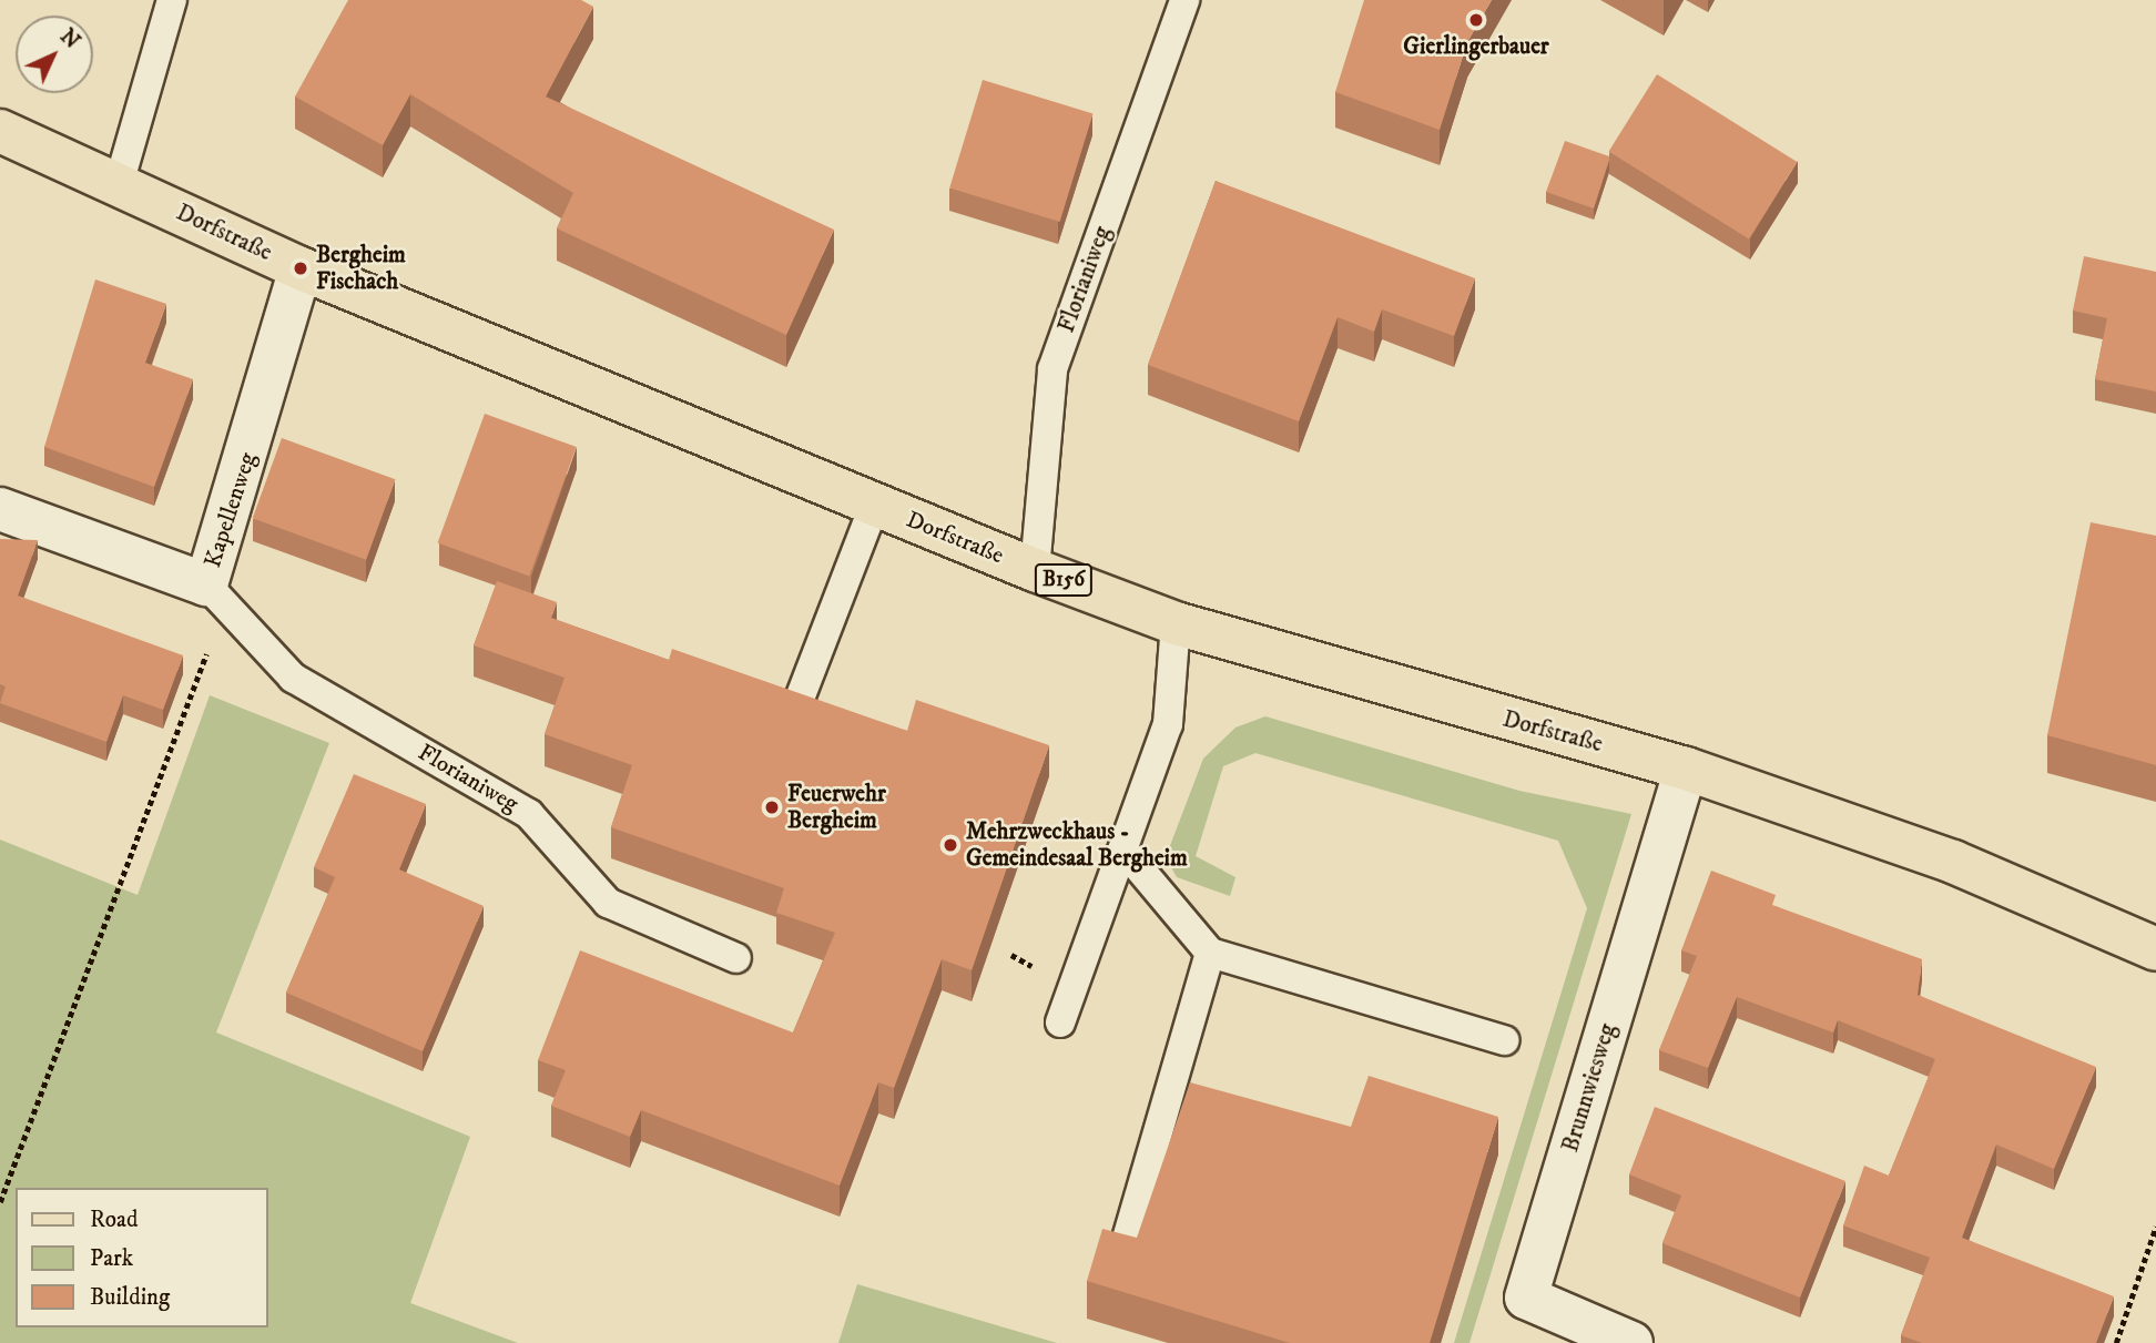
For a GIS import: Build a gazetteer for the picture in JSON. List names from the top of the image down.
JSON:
{
  "streets": {
    "main road": ["Dorfstraße", "B156"],
    "street": ["Kapellenweg", "Brunnwiesweg"],
    "lane": ["Florianiweg"]
  },
  "crossings": [
    ["Dorfstraße", "Florianiweg"],
    ["Dorfstraße", "Kapellenweg"],
    ["Dorfstraße", "Brunnwiesweg"],
    ["Florianiweg", "Kapellenweg"]
  ],
  "places": [
    "Gierlingerbauer",
    "Bergheim Fischach",
    "Feuerwehr Bergheim",
    "Mehrzweckhaus - Gemeindesaal Bergheim"
  ],
  "legend": ["Road", "Park", "Building"],
  "north": "top right"
}
